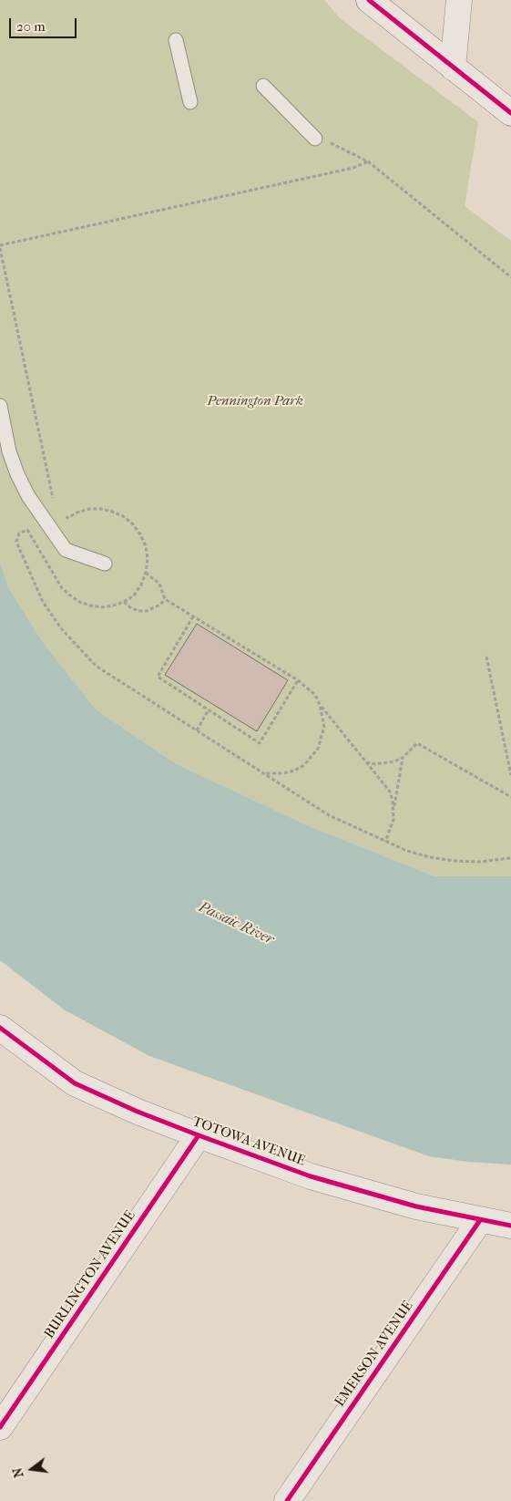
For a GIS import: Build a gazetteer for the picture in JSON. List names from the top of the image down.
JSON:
{
  "streets": {
    "street": ["TOTOWA AVENUE", "BURLINGTON AVENUE", "EMERSON AVENUE"]
  },
  "crossings": [
    ["TOTOWA AVENUE", "BURLINGTON AVENUE"],
    ["TOTOWA AVENUE", "EMERSON AVENUE"]
  ],
  "water": ["Passaic River"],
  "parks": ["Pennington Park"],
  "scale_bar": "20 m",
  "north": "left"
}
